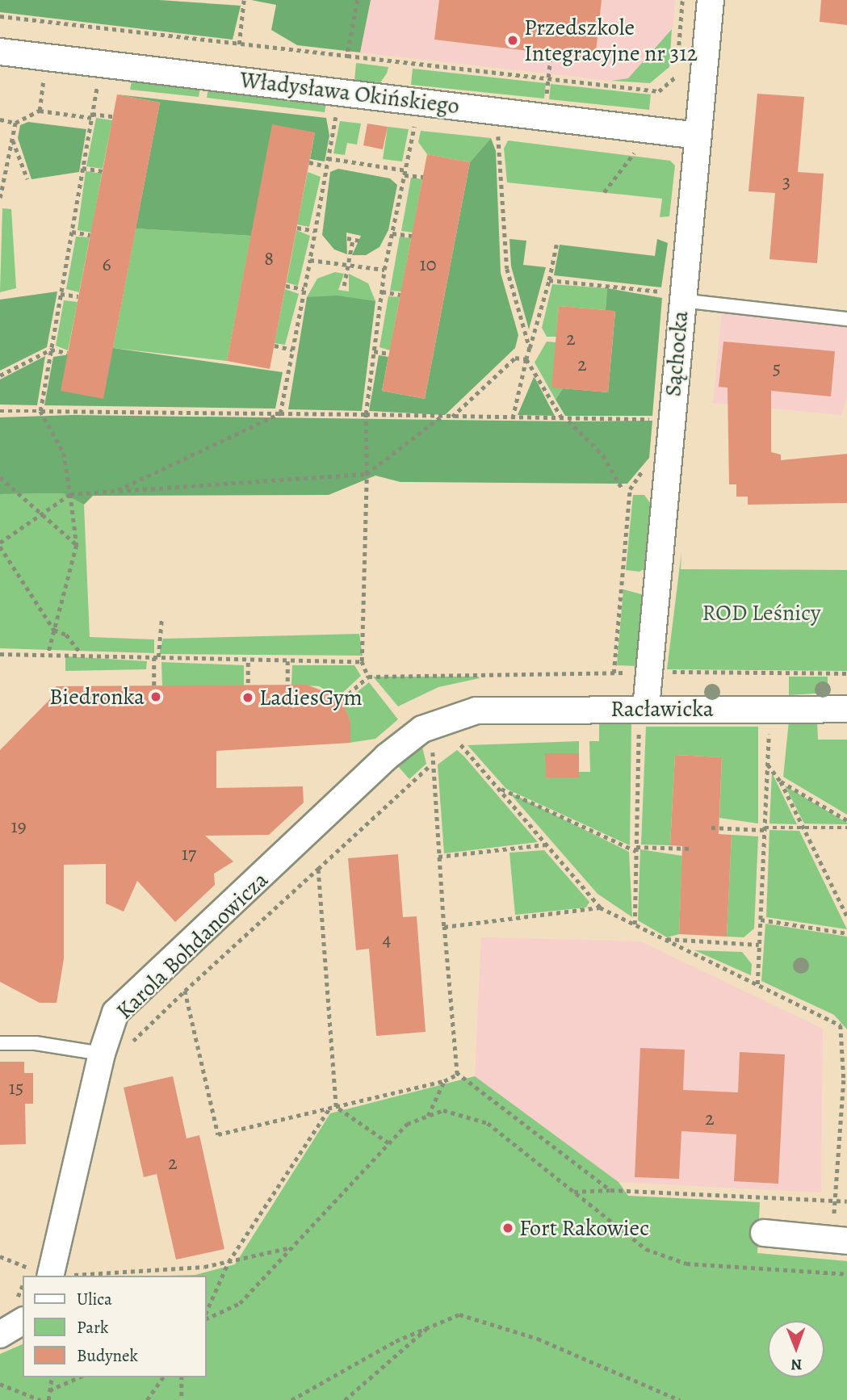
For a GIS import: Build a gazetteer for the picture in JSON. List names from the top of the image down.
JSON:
{
  "streets": {
    "street": [
      "Władysława Okińskiego",
      "Sąchocka",
      "Racławicka",
      "Karola Bohdanowicza"
    ]
  },
  "crossings": [
    ["Władysława Okińskiego", "Sąchocka"],
    ["Sąchocka", "Racławicka"],
    ["Racławicka", "Karola Bohdanowicza"]
  ],
  "parks": ["ROD Leśnicy"],
  "places": [
    "Przedszkole Integracyjne nr 312",
    "Biedronka",
    "LadiesGym",
    "Fort Rakowiec"
  ],
  "house_numbers": [
    "3",
    "8",
    "6",
    "10",
    "2",
    "2",
    "5",
    "19",
    "17",
    "4",
    "15",
    "2",
    "2"
  ],
  "legend": ["Ulica", "Park", "Budynek"],
  "north": "bottom"
}
